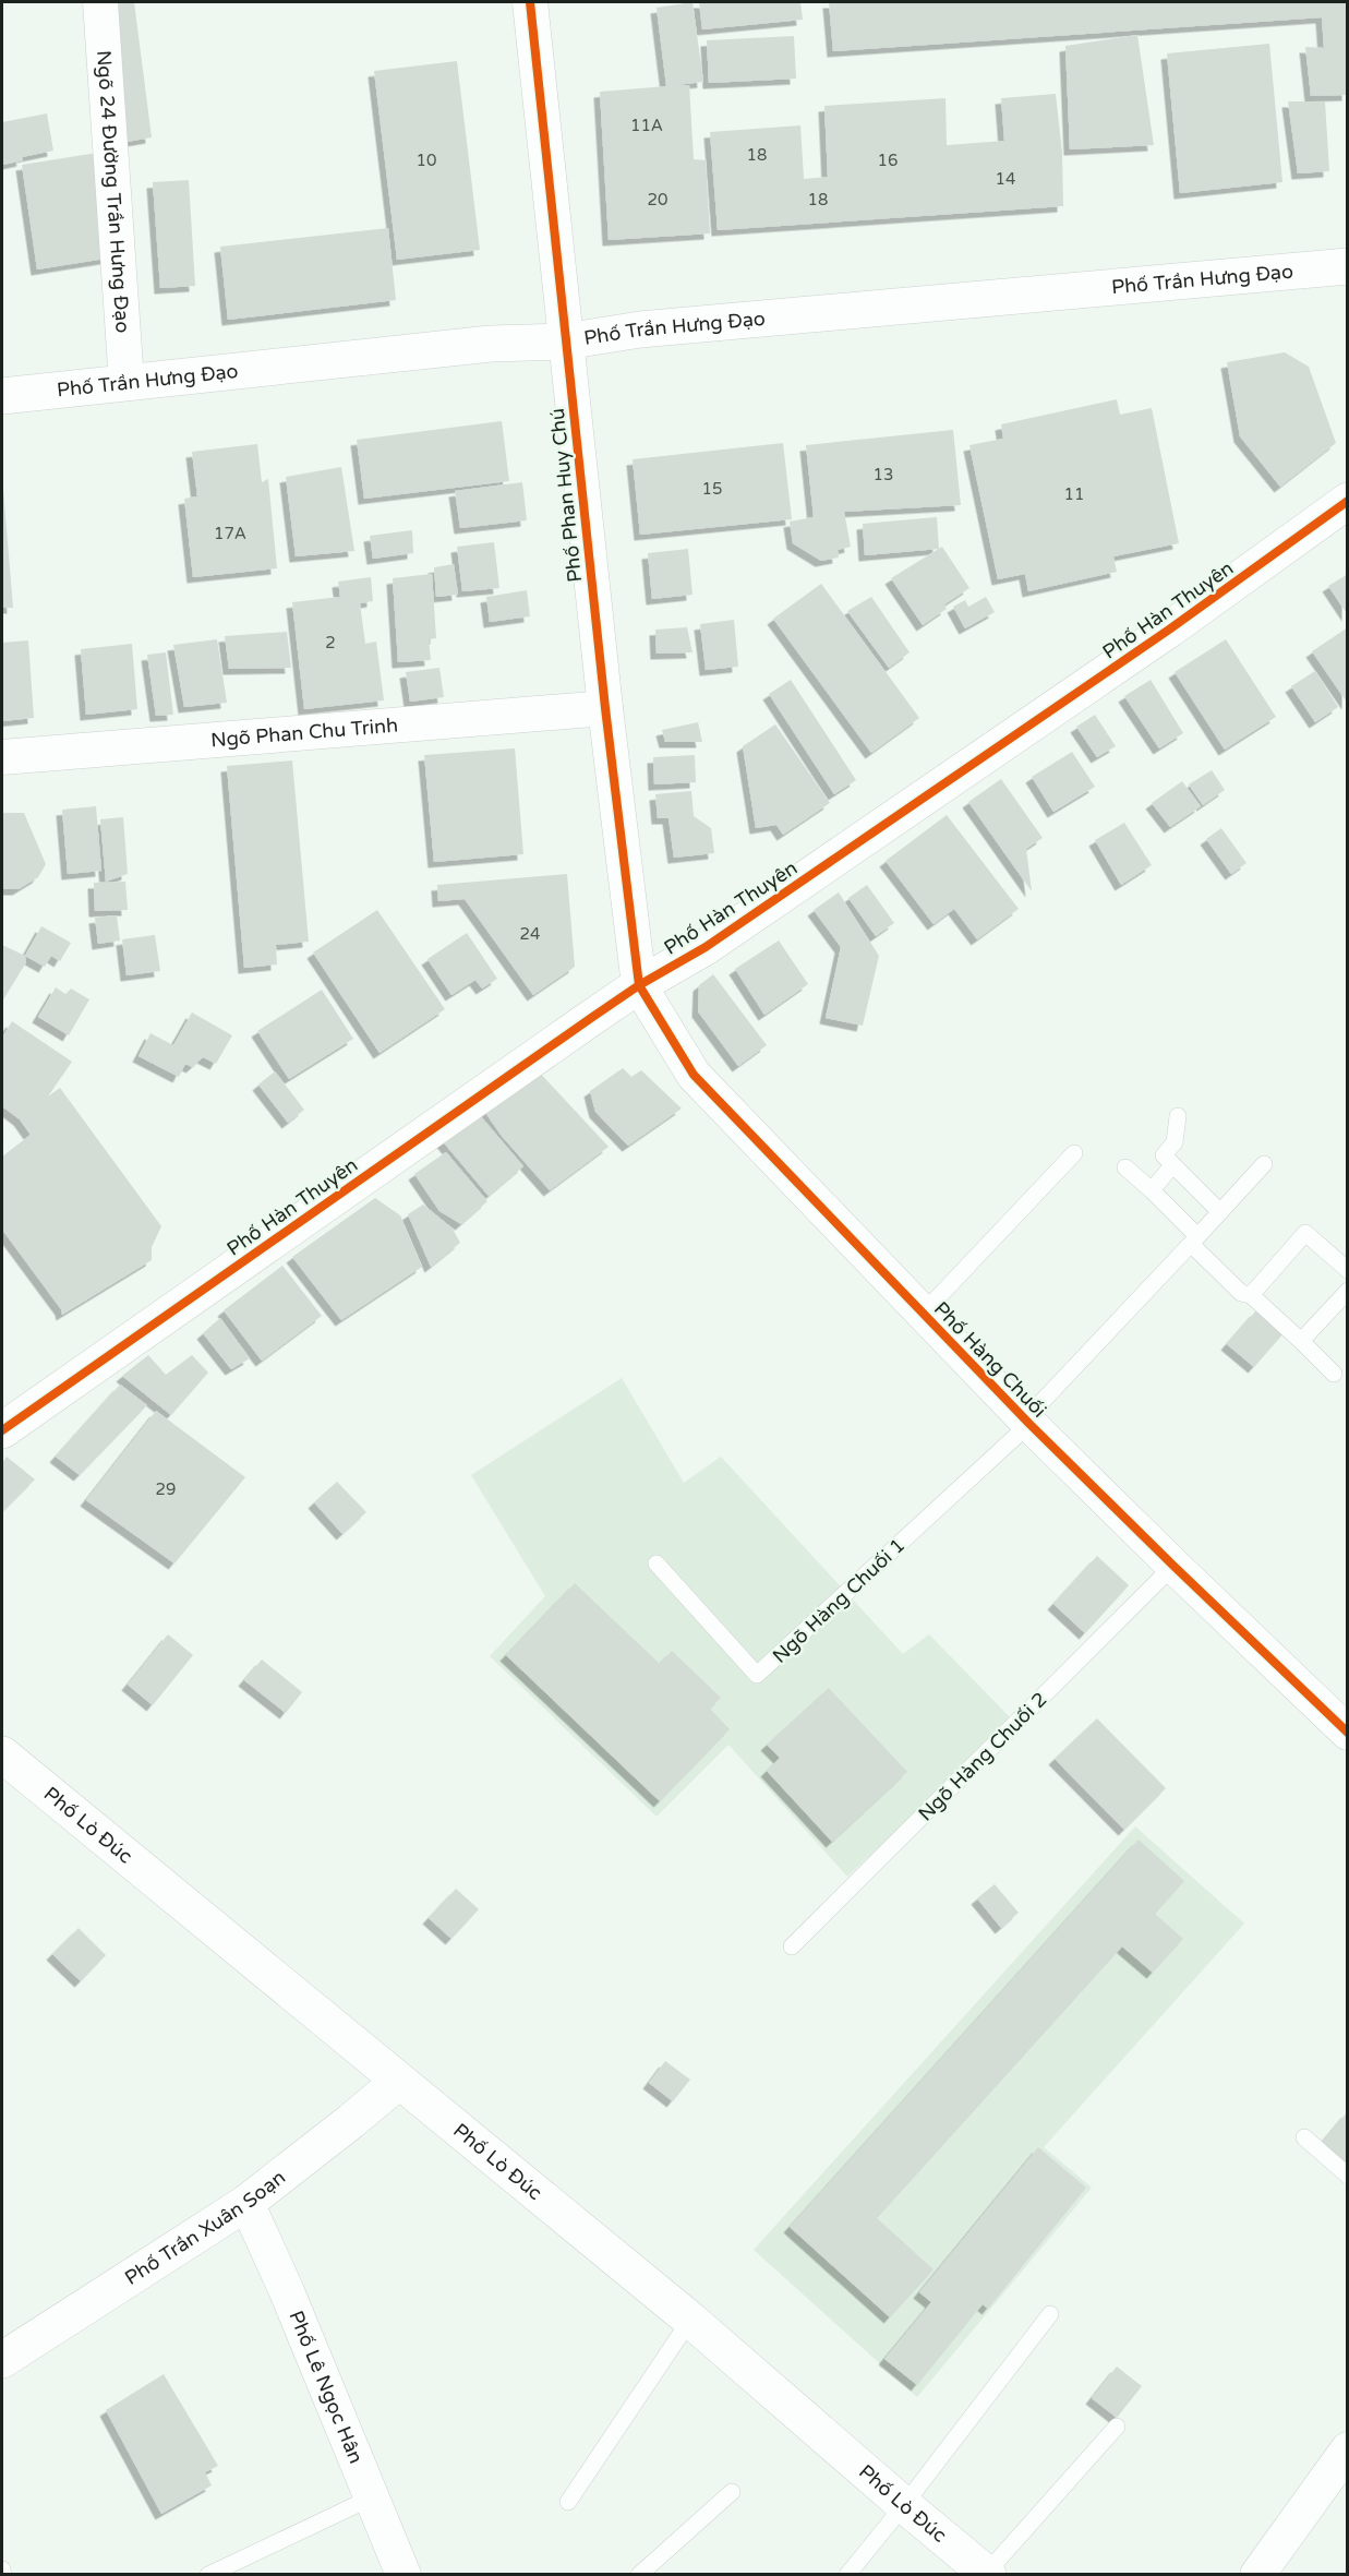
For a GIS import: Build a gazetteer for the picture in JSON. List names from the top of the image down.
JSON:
{
  "streets": {
    "street": [
      "Ngõ 24 Đường Trần Hưng Đạo",
      "Phố Trần Hưng Đạo",
      "Phố Phan Huy Chú",
      "Phố Hàn Thuyên",
      "Ngõ Phan Chu Trinh",
      "Phố Hàng Chuối",
      "Phố Lò Đúc",
      "Phố Trần Xuân Soạn",
      "Phố Lê Ngọc Hân"
    ],
    "lane": ["Ngõ Hàng Chuối 1", "Ngõ Hàng Chuối 2"]
  },
  "crossings": [
    ["Ngõ 24 Đường Trần Hưng Đạo", "Phố Trần Hưng Đạo"],
    ["Phố Trần Hưng Đạo", "Phố Phan Huy Chú"],
    ["Phố Phan Huy Chú", "Phố Hàn Thuyên"],
    ["Phố Phan Huy Chú", "Ngõ Phan Chu Trinh"],
    ["Phố Phan Huy Chú", "Phố Hàng Chuối"],
    ["Phố Hàn Thuyên", "Phố Hàng Chuối"],
    ["Phố Hàng Chuối", "Ngõ Hàng Chuối 1"],
    ["Phố Hàng Chuối", "Ngõ Hàng Chuối 2"],
    ["Phố Lò Đúc", "Phố Trần Xuân Soạn"],
    ["Phố Trần Xuân Soạn", "Phố Lê Ngọc Hân"]
  ],
  "house_numbers": [
    "11A",
    "18",
    "10",
    "16",
    "14",
    "20",
    "18",
    "13",
    "15",
    "11",
    "17A",
    "2",
    "24",
    "29"
  ]
}
